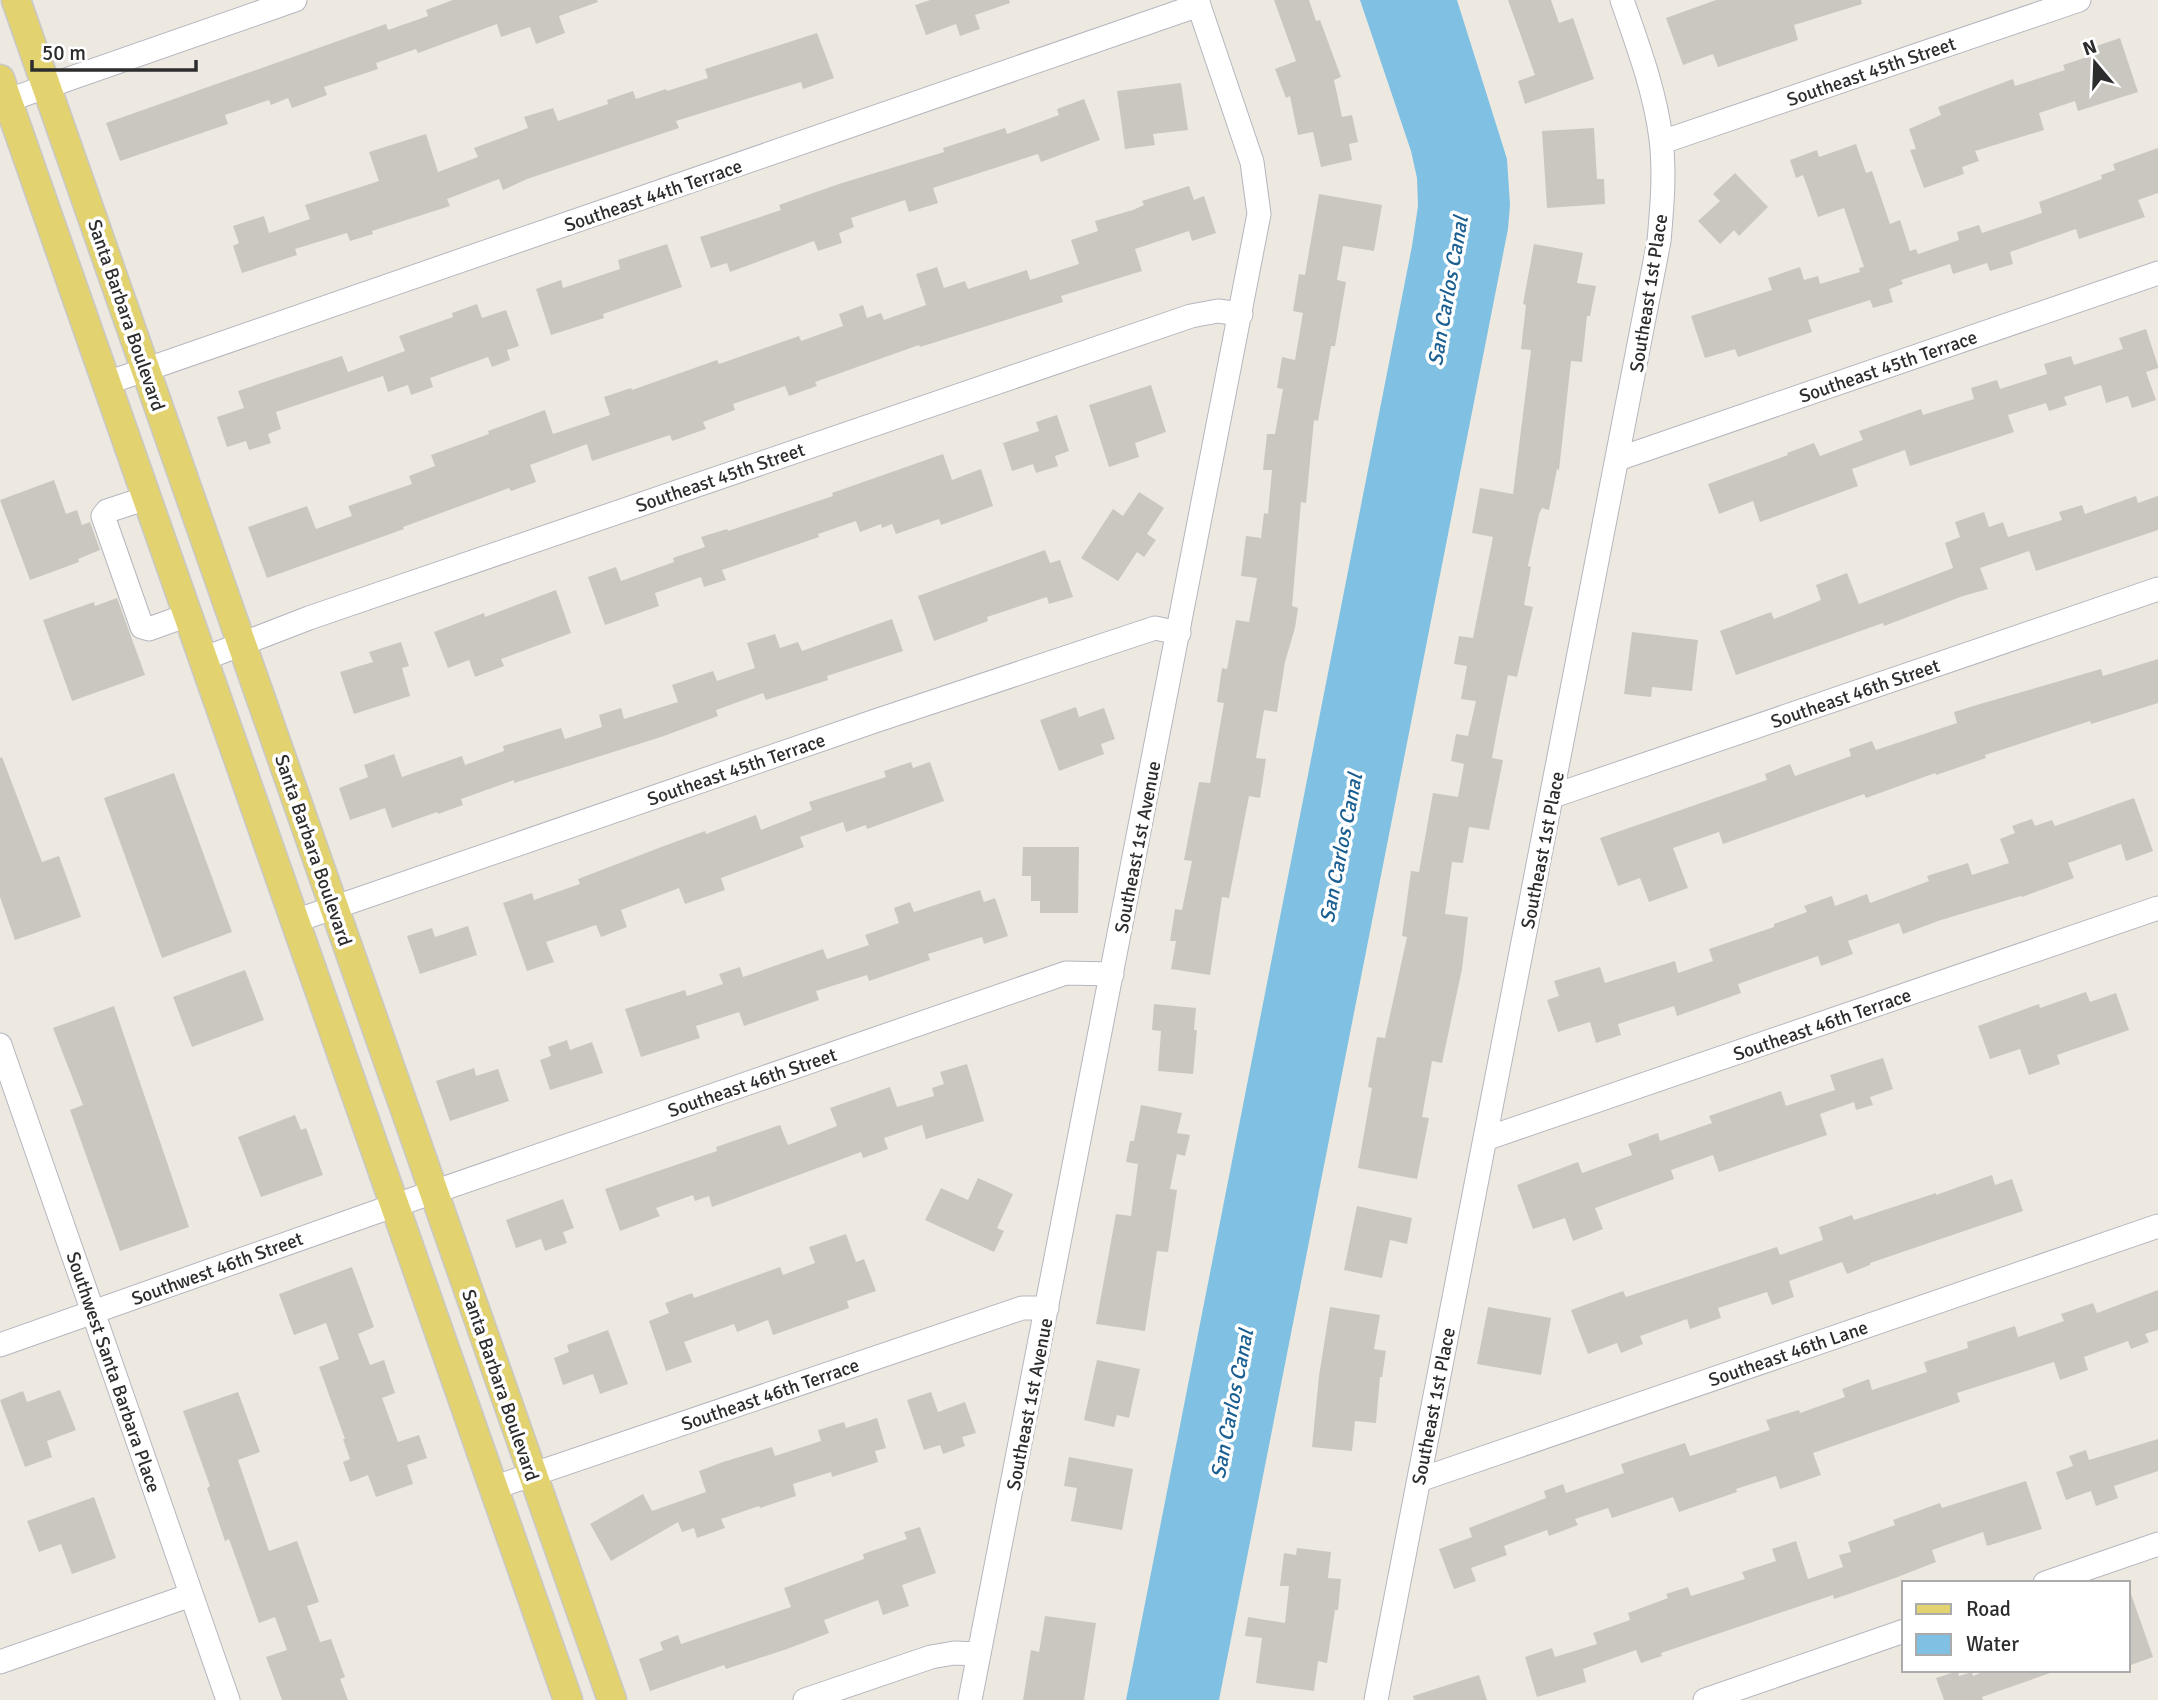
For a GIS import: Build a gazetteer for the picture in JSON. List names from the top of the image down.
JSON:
{
  "streets": {
    "main road": ["Santa Barbara Boulevard"],
    "street": [
      "Southeast 45th Street",
      "Southeast 44th Terrace",
      "Southeast 1st Place",
      "Southeast 45th Terrace",
      "Southeast 46th Street",
      "Southeast 1st Avenue",
      "Southeast 46th Terrace",
      "Southwest 46th Street",
      "Southeast 46th Lane",
      "Southwest Santa Barbara Place"
    ]
  },
  "crossings": [
    ["Southeast 45th Street", "Southeast 1st Place"],
    ["Southeast 45th Street", "Santa Barbara Boulevard"],
    ["Southeast 45th Street", "Southeast 1st Avenue"],
    ["Southeast 44th Terrace", "Santa Barbara Boulevard"],
    ["Southeast 44th Terrace", "Southeast 1st Avenue"],
    ["Southeast 1st Place", "Southeast 45th Terrace"],
    ["Southeast 1st Place", "Southeast 46th Street"],
    ["Southeast 1st Place", "Southeast 46th Terrace"],
    ["Southeast 1st Place", "Southeast 46th Lane"],
    ["Santa Barbara Boulevard", "Southeast 45th Terrace"],
    ["Santa Barbara Boulevard", "Southeast 46th Street"],
    ["Santa Barbara Boulevard", "Southeast 46th Terrace"],
    ["Southeast 45th Terrace", "Southeast 1st Avenue"],
    ["Southeast 46th Street", "Southeast 1st Avenue"],
    ["Southeast 46th Street", "Southwest 46th Street"],
    ["Southeast 1st Avenue", "Southeast 46th Terrace"],
    ["Southwest 46th Street", "Southwest Santa Barbara Place"]
  ],
  "water": ["San Carlos Canal"],
  "legend": ["Road", "Water"],
  "scale_bar": "50 m",
  "north": "top"
}
